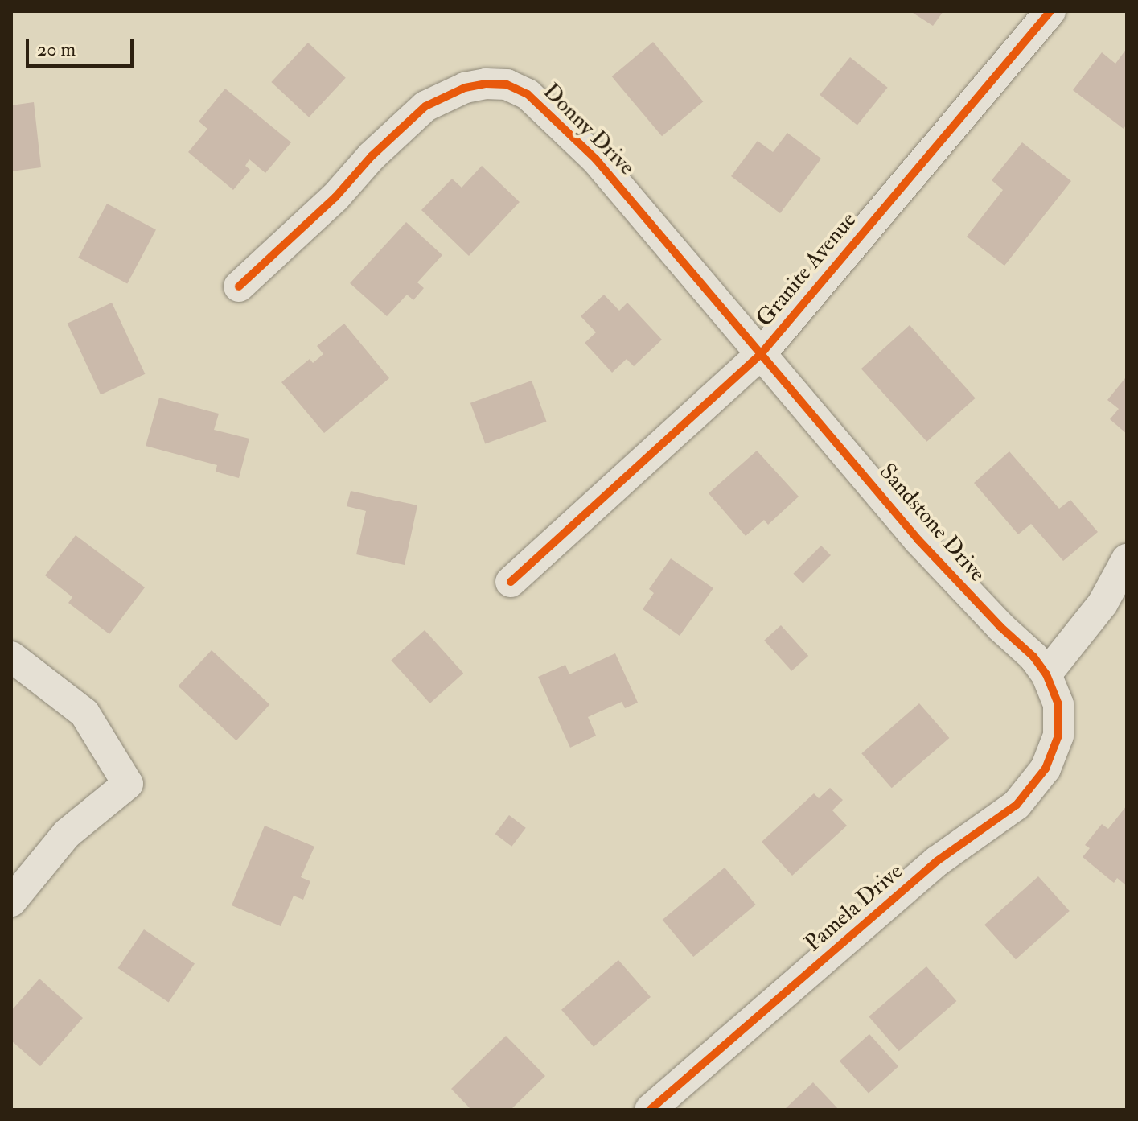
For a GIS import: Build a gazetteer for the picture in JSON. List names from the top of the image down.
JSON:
{
  "streets": {
    "street": [
      "Donny Drive",
      "Granite Avenue",
      "Sandstone Drive",
      "Pamela Drive"
    ]
  },
  "crossings": [
    ["Donny Drive", "Granite Avenue"],
    ["Donny Drive", "Sandstone Drive"],
    ["Granite Avenue", "Sandstone Drive"],
    ["Sandstone Drive", "Pamela Drive"]
  ],
  "scale_bar": "20 m"
}
